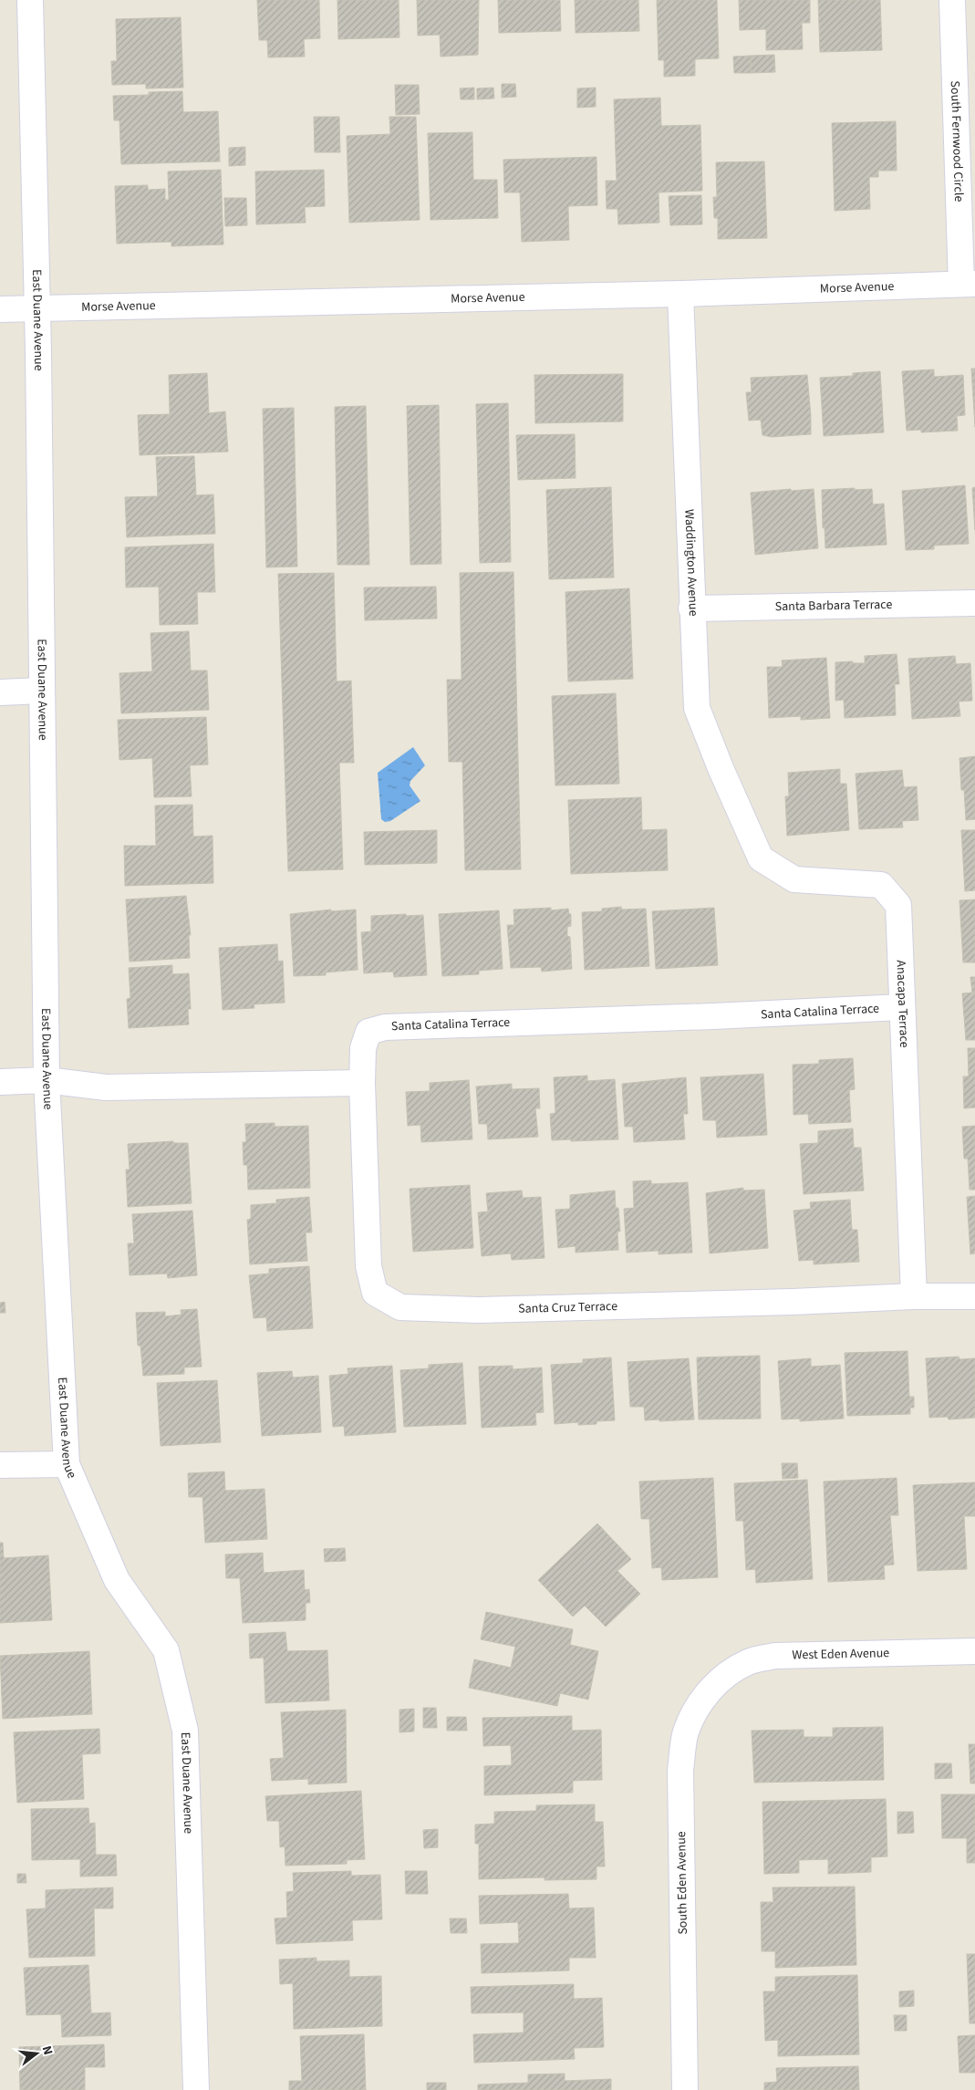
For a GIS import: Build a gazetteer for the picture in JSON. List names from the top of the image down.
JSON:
{
  "streets": {
    "street": [
      "South Fernwood Circle",
      "Morse Avenue",
      "East Duane Avenue",
      "Waddington Avenue",
      "Santa Barbara Terrace",
      "Anacapa Terrace",
      "Santa Catalina Terrace",
      "Santa Cruz Terrace",
      "West Eden Avenue",
      "South Eden Avenue"
    ]
  },
  "crossings": [
    ["South Fernwood Circle", "Morse Avenue"],
    ["Morse Avenue", "East Duane Avenue"],
    ["Morse Avenue", "Waddington Avenue"],
    ["Waddington Avenue", "Santa Barbara Terrace"],
    ["Waddington Avenue", "Anacapa Terrace"],
    ["Anacapa Terrace", "Santa Catalina Terrace"],
    ["Anacapa Terrace", "Santa Cruz Terrace"],
    ["Santa Catalina Terrace", "Santa Cruz Terrace"],
    ["West Eden Avenue", "South Eden Avenue"]
  ],
  "north": "right"
}
